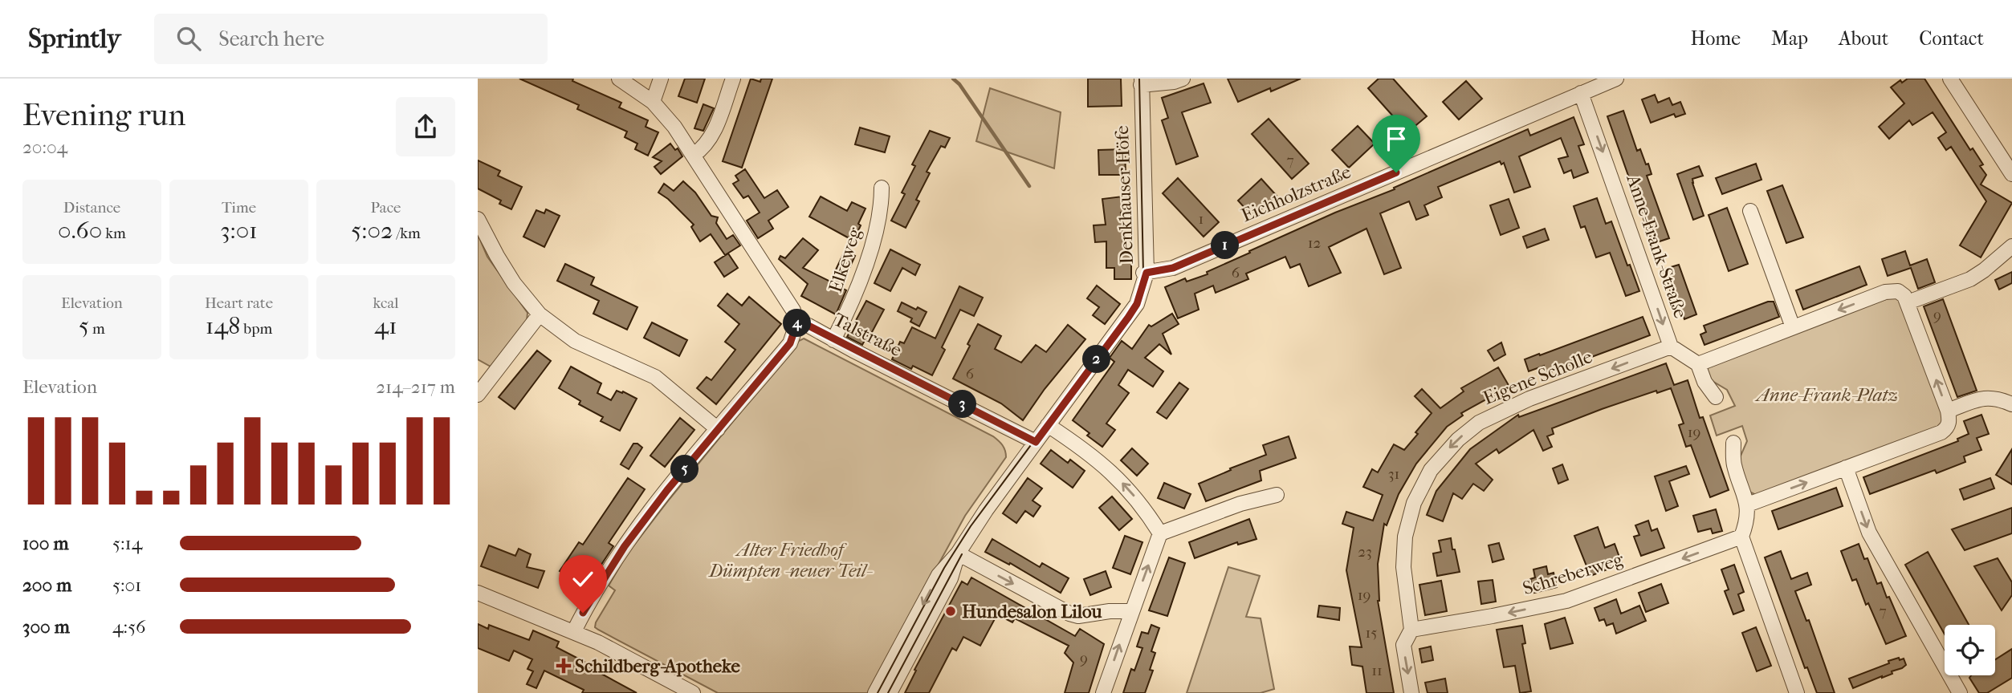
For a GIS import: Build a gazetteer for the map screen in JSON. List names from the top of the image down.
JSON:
{
  "streets": {
    "street": [
      "Eichholzstraße",
      "Denkhauser Höfe",
      "Anne-Frank-Straße",
      "Elkeweg",
      "Talstraße",
      "Eigene Scholle",
      "Schreberweg"
    ]
  },
  "crossings": [
    ["Eichholzstraße", "Denkhauser Höfe"],
    ["Eichholzstraße", "Anne-Frank-Straße"],
    ["Denkhauser Höfe", "Talstraße"],
    ["Anne-Frank-Straße", "Eigene Scholle"],
    ["Elkeweg", "Talstraße"],
    ["Eigene Scholle", "Schreberweg"]
  ],
  "one_way": ["Eigene Scholle", "Schreberweg"],
  "parks": ["Anne-Frank-Platz", "Alter Friedhof Dümpten -neuer Teil-"],
  "places": {
    "other": ["Hundesalon Lilou"],
    "health": ["Schildberg-Apotheke"]
  },
  "house_numbers": [
    "7",
    "1",
    "12",
    "6",
    "9",
    "6",
    "19",
    "31",
    "23",
    "19",
    "7",
    "15",
    "9",
    "11"
  ],
  "page": {
    "header": "Sprintly",
    "search": "Search here",
    "nav": [
      "Home",
      "Map",
      "About",
      "Contact"
    ],
    "heading": ["Evening run", "20:04"],
    "stats": [
      ["Distance", "0.60 km"],
      ["Time", "3:01"],
      ["Pace", "5:02 /km"],
      ["Elevation", "5 m"],
      ["Heart rate", "148 bpm"],
      ["kcal", "41"]
    ],
    "pins": [
      "1",
      "4",
      "2",
      "3",
      "5"
    ],
    "chart": ["Elevation", "214–217 m"],
    "list": [
      {
        "name": "100 m",
        "note": "5:14"
      },
      {
        "name": "200 m",
        "note": "5:01"
      },
      {
        "name": "300 m",
        "note": "4:56"
      }
    ]
  }
}
